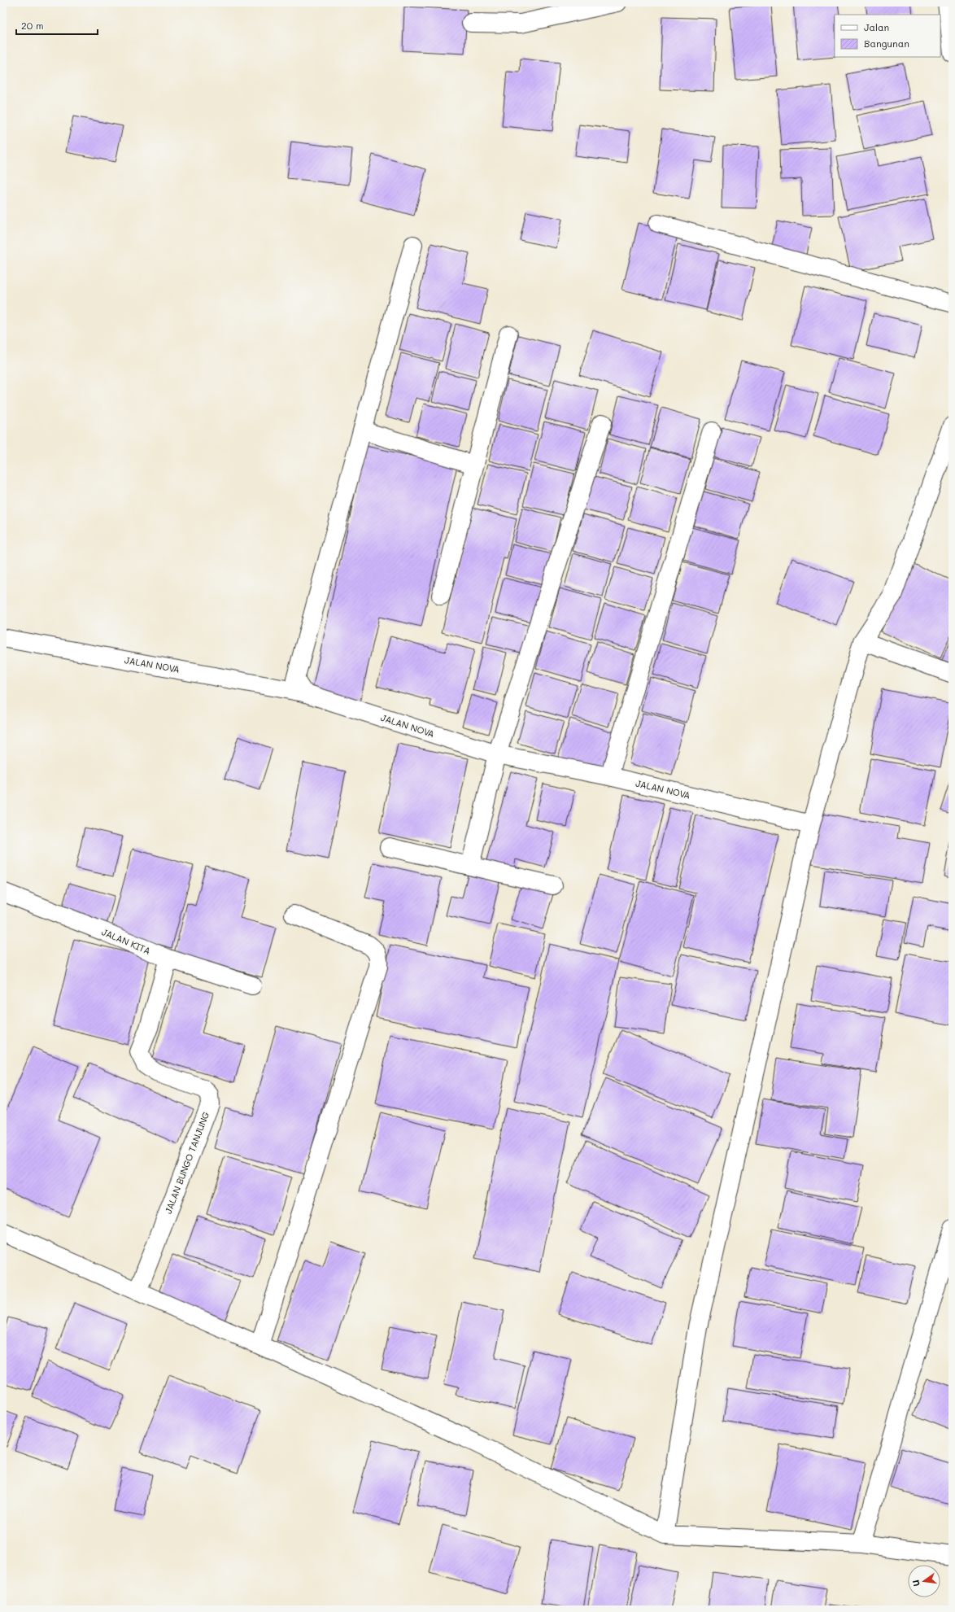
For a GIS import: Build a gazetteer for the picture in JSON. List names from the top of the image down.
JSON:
{
  "streets": {
    "street": ["JALAN NOVA", "JALAN KITA", "JALAN BUNGO TANJUNG"]
  },
  "crossings": [
    ["JALAN KITA", "JALAN BUNGO TANJUNG"]
  ],
  "legend": ["Jalan", "Bangunan"],
  "scale_bar": "20 m",
  "north": "left"
}
